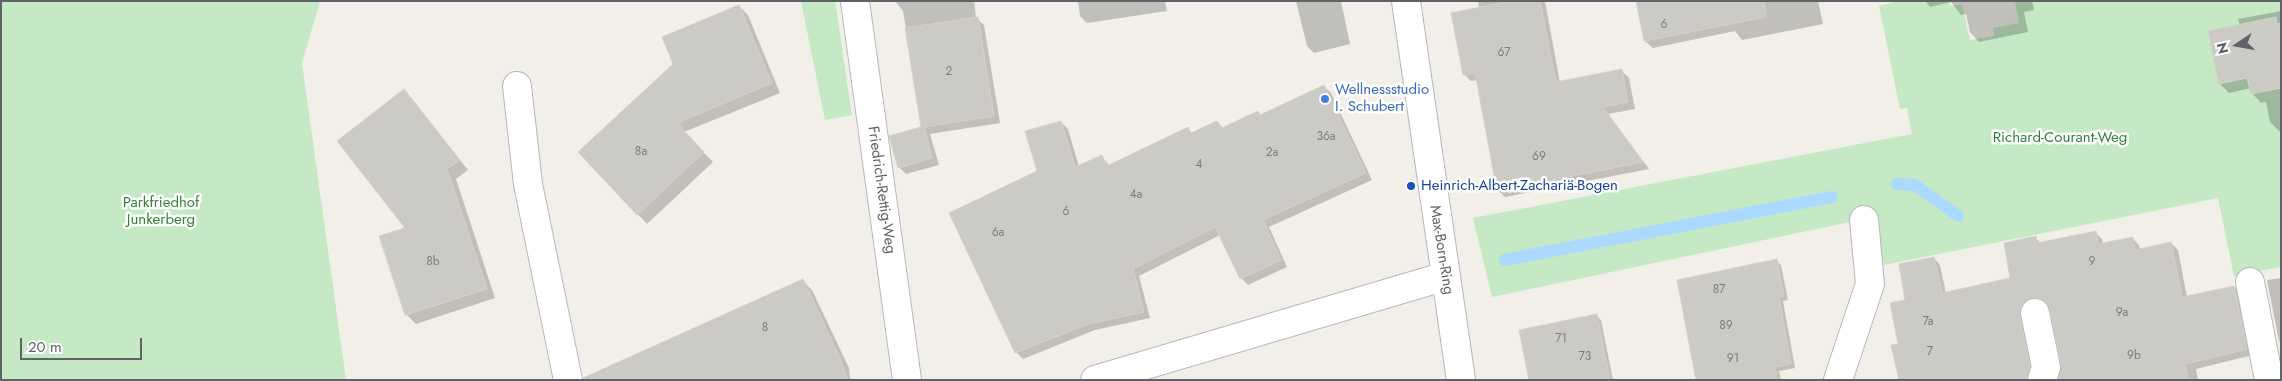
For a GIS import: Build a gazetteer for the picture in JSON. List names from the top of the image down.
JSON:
{
  "streets": {
    "street": ["Friedrich-Rettig-Weg", "Max-Born-Ring"]
  },
  "parks": ["Richard-Courant-Weg", "Parkfriedhof Junkerberg"],
  "places": ["Wellnessstudio I. Schubert", "Heinrich-Albert-Zachariä-Bogen"],
  "house_numbers": [
    "6",
    "67",
    "2",
    "36a",
    "8a",
    "2a",
    "69",
    "4",
    "4a",
    "6",
    "6a",
    "8b",
    "9",
    "87",
    "9a",
    "7a",
    "89",
    "8",
    "71",
    "7",
    "9b",
    "73",
    "91"
  ],
  "scale_bar": "20 m",
  "north": "left"
}
